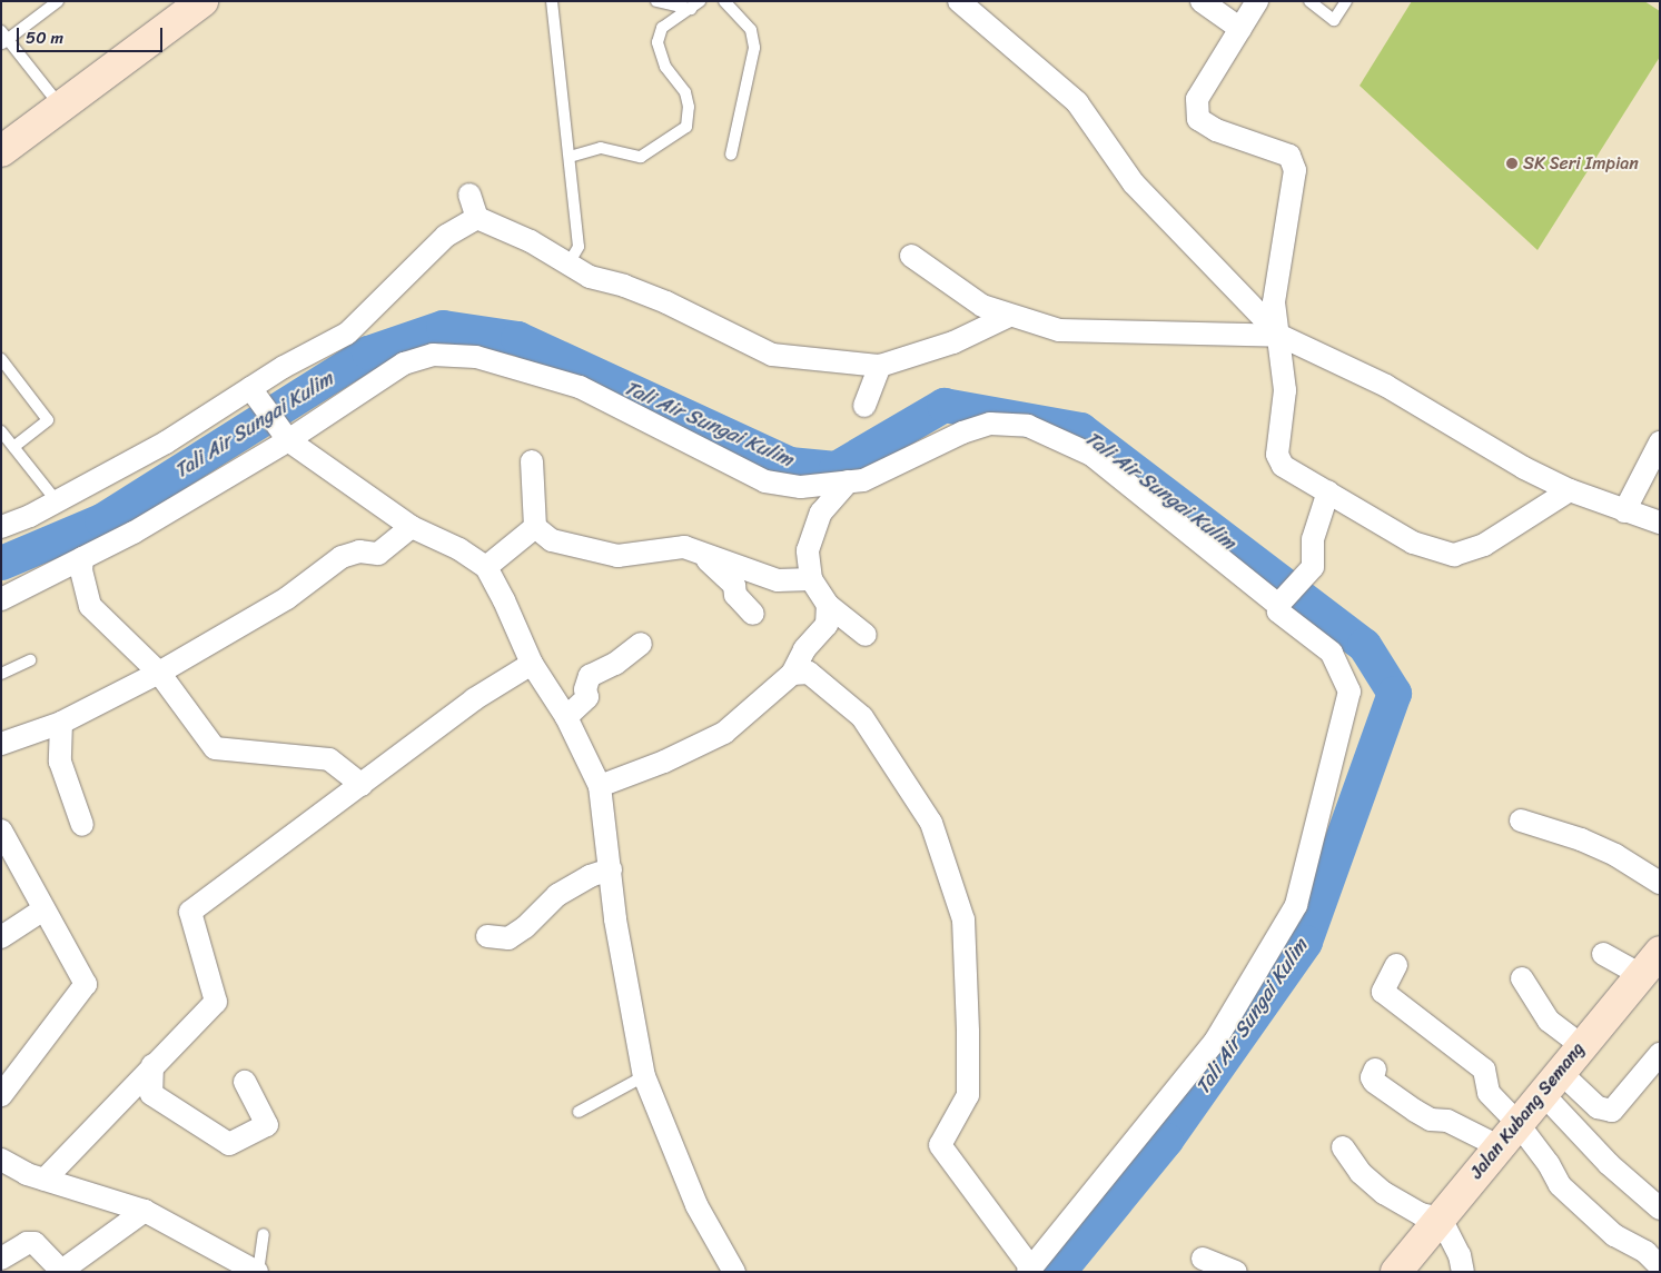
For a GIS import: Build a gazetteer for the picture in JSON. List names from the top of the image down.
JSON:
{
  "streets": {
    "main road": ["Jalan Kubang Semang"]
  },
  "water": ["Tali Air Sungai Kulim"],
  "places": ["SK Seri Impian"],
  "scale_bar": "50 m"
}
